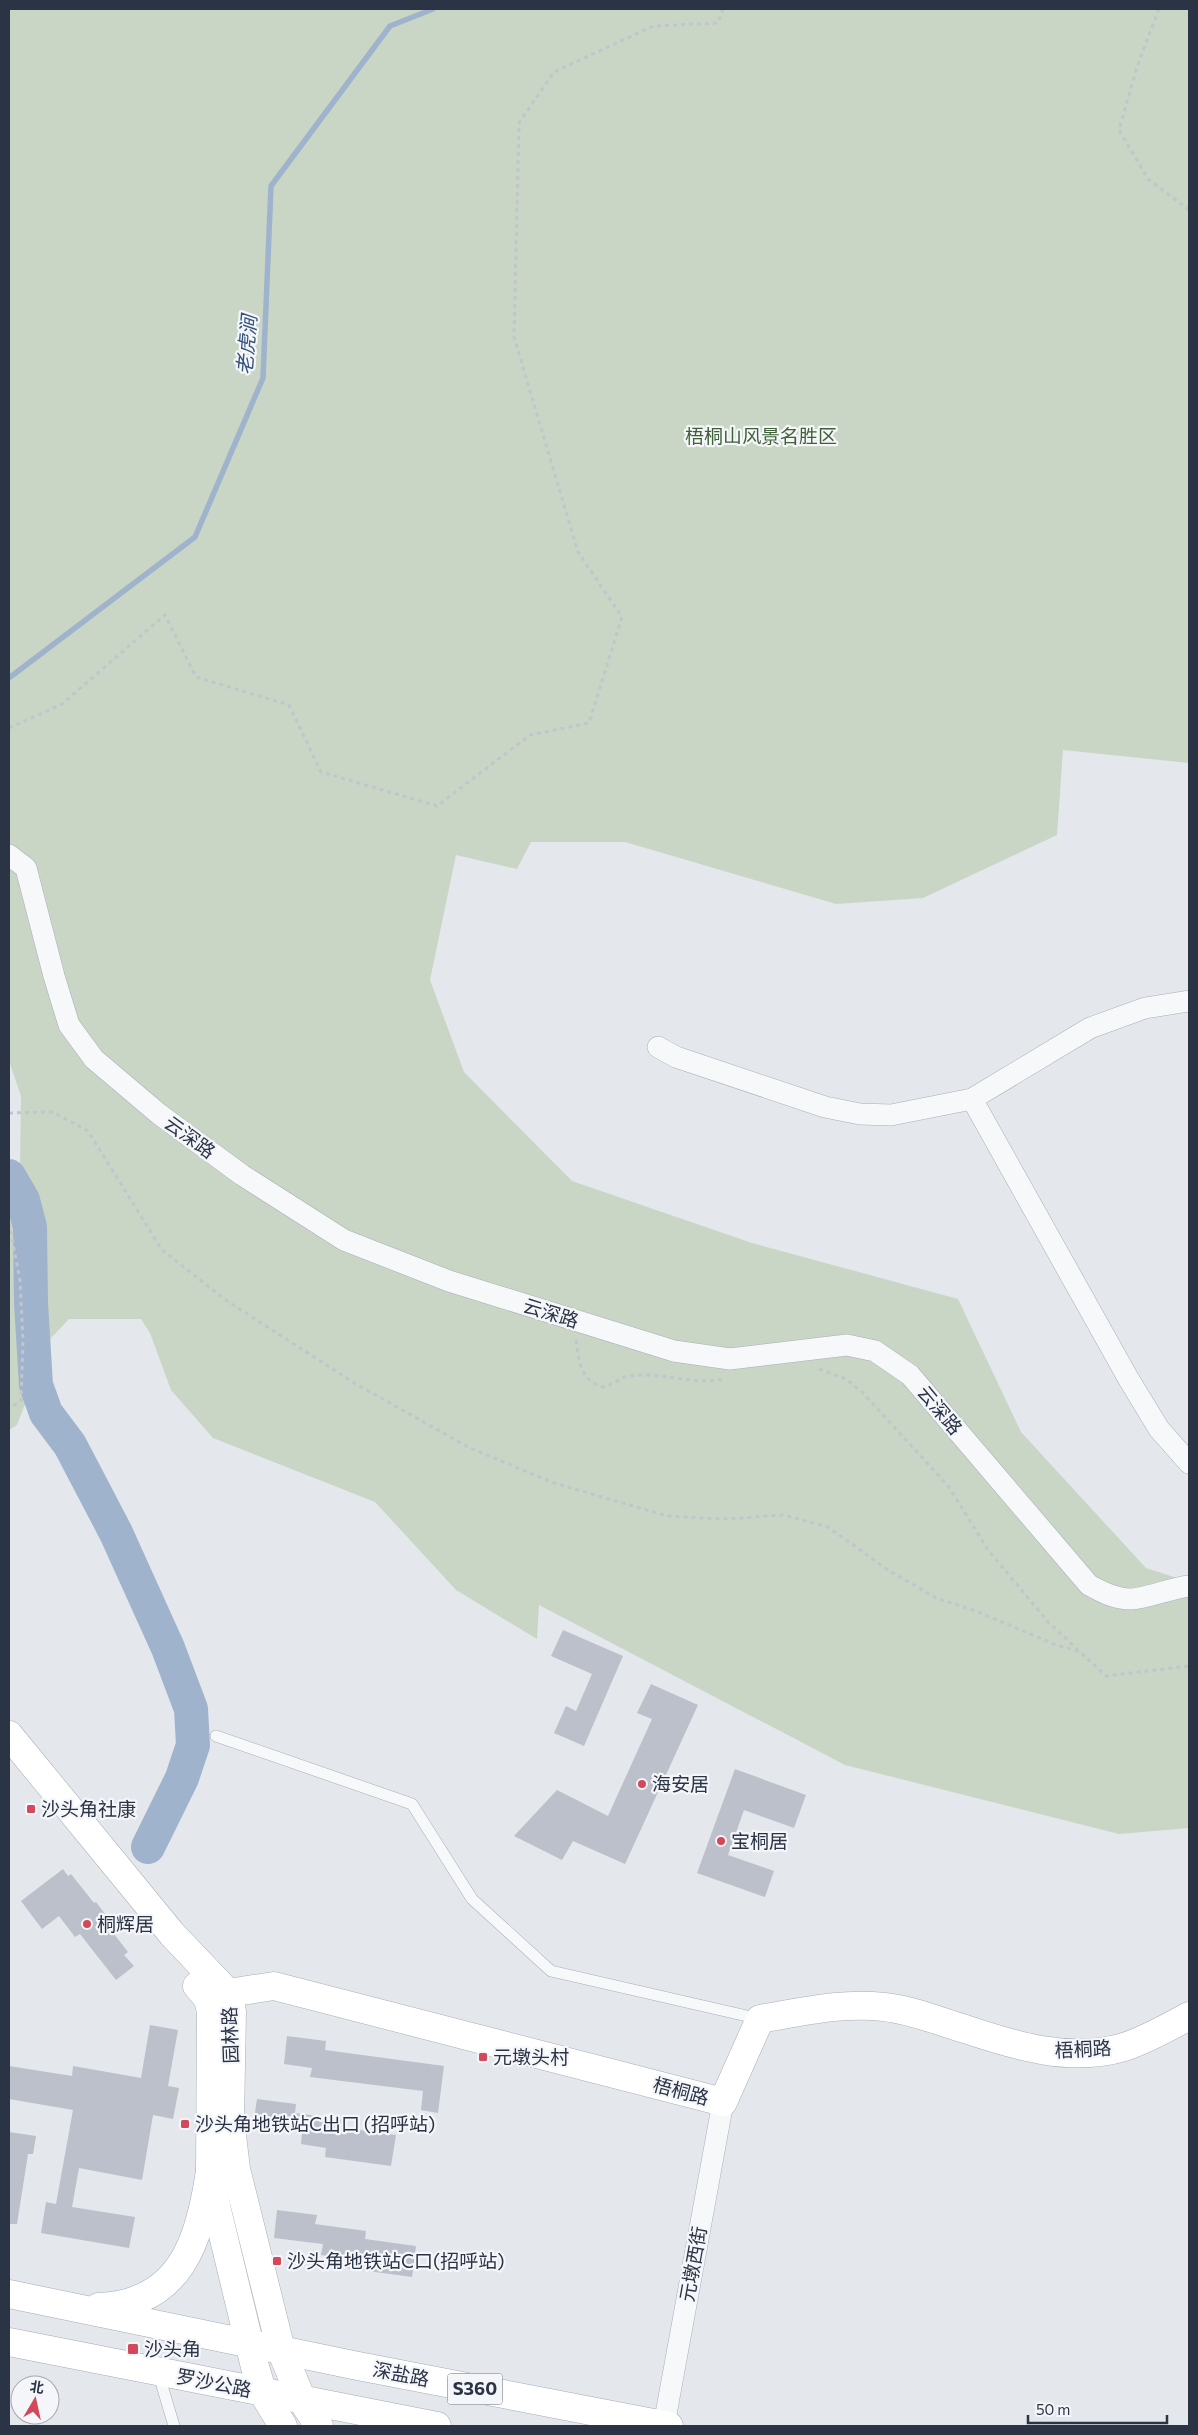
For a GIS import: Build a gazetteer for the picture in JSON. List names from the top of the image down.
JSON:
{
  "streets": {
    "main road": [
      "园林路",
      "梧桐路",
      "深盐路",
      "罗沙公路",
      "S360"
    ],
    "street": ["云深路", "元墩西街"]
  },
  "crossings": [
    ["园林路", "梧桐路"],
    ["园林路", "深盐路"],
    ["园林路", "罗沙公路"],
    ["园林路", "S360"],
    ["梧桐路", "元墩西街"],
    ["元墩西街", "深盐路"],
    ["深盐路", "S360"],
    ["罗沙公路", "S360"]
  ],
  "water": ["老虎涧"],
  "parks": ["梧桐山风景名胜区"],
  "places": {
    "other": ["海安居", "宝桐居", "桐辉居"],
    "transit": [
      "沙头角社康",
      "元墩头村",
      "沙头角地铁站C出口 (招呼站)",
      "沙头角地铁站C口(招呼站)",
      "沙头角"
    ]
  },
  "scale_bar": "50 m",
  "north": "top"
}
